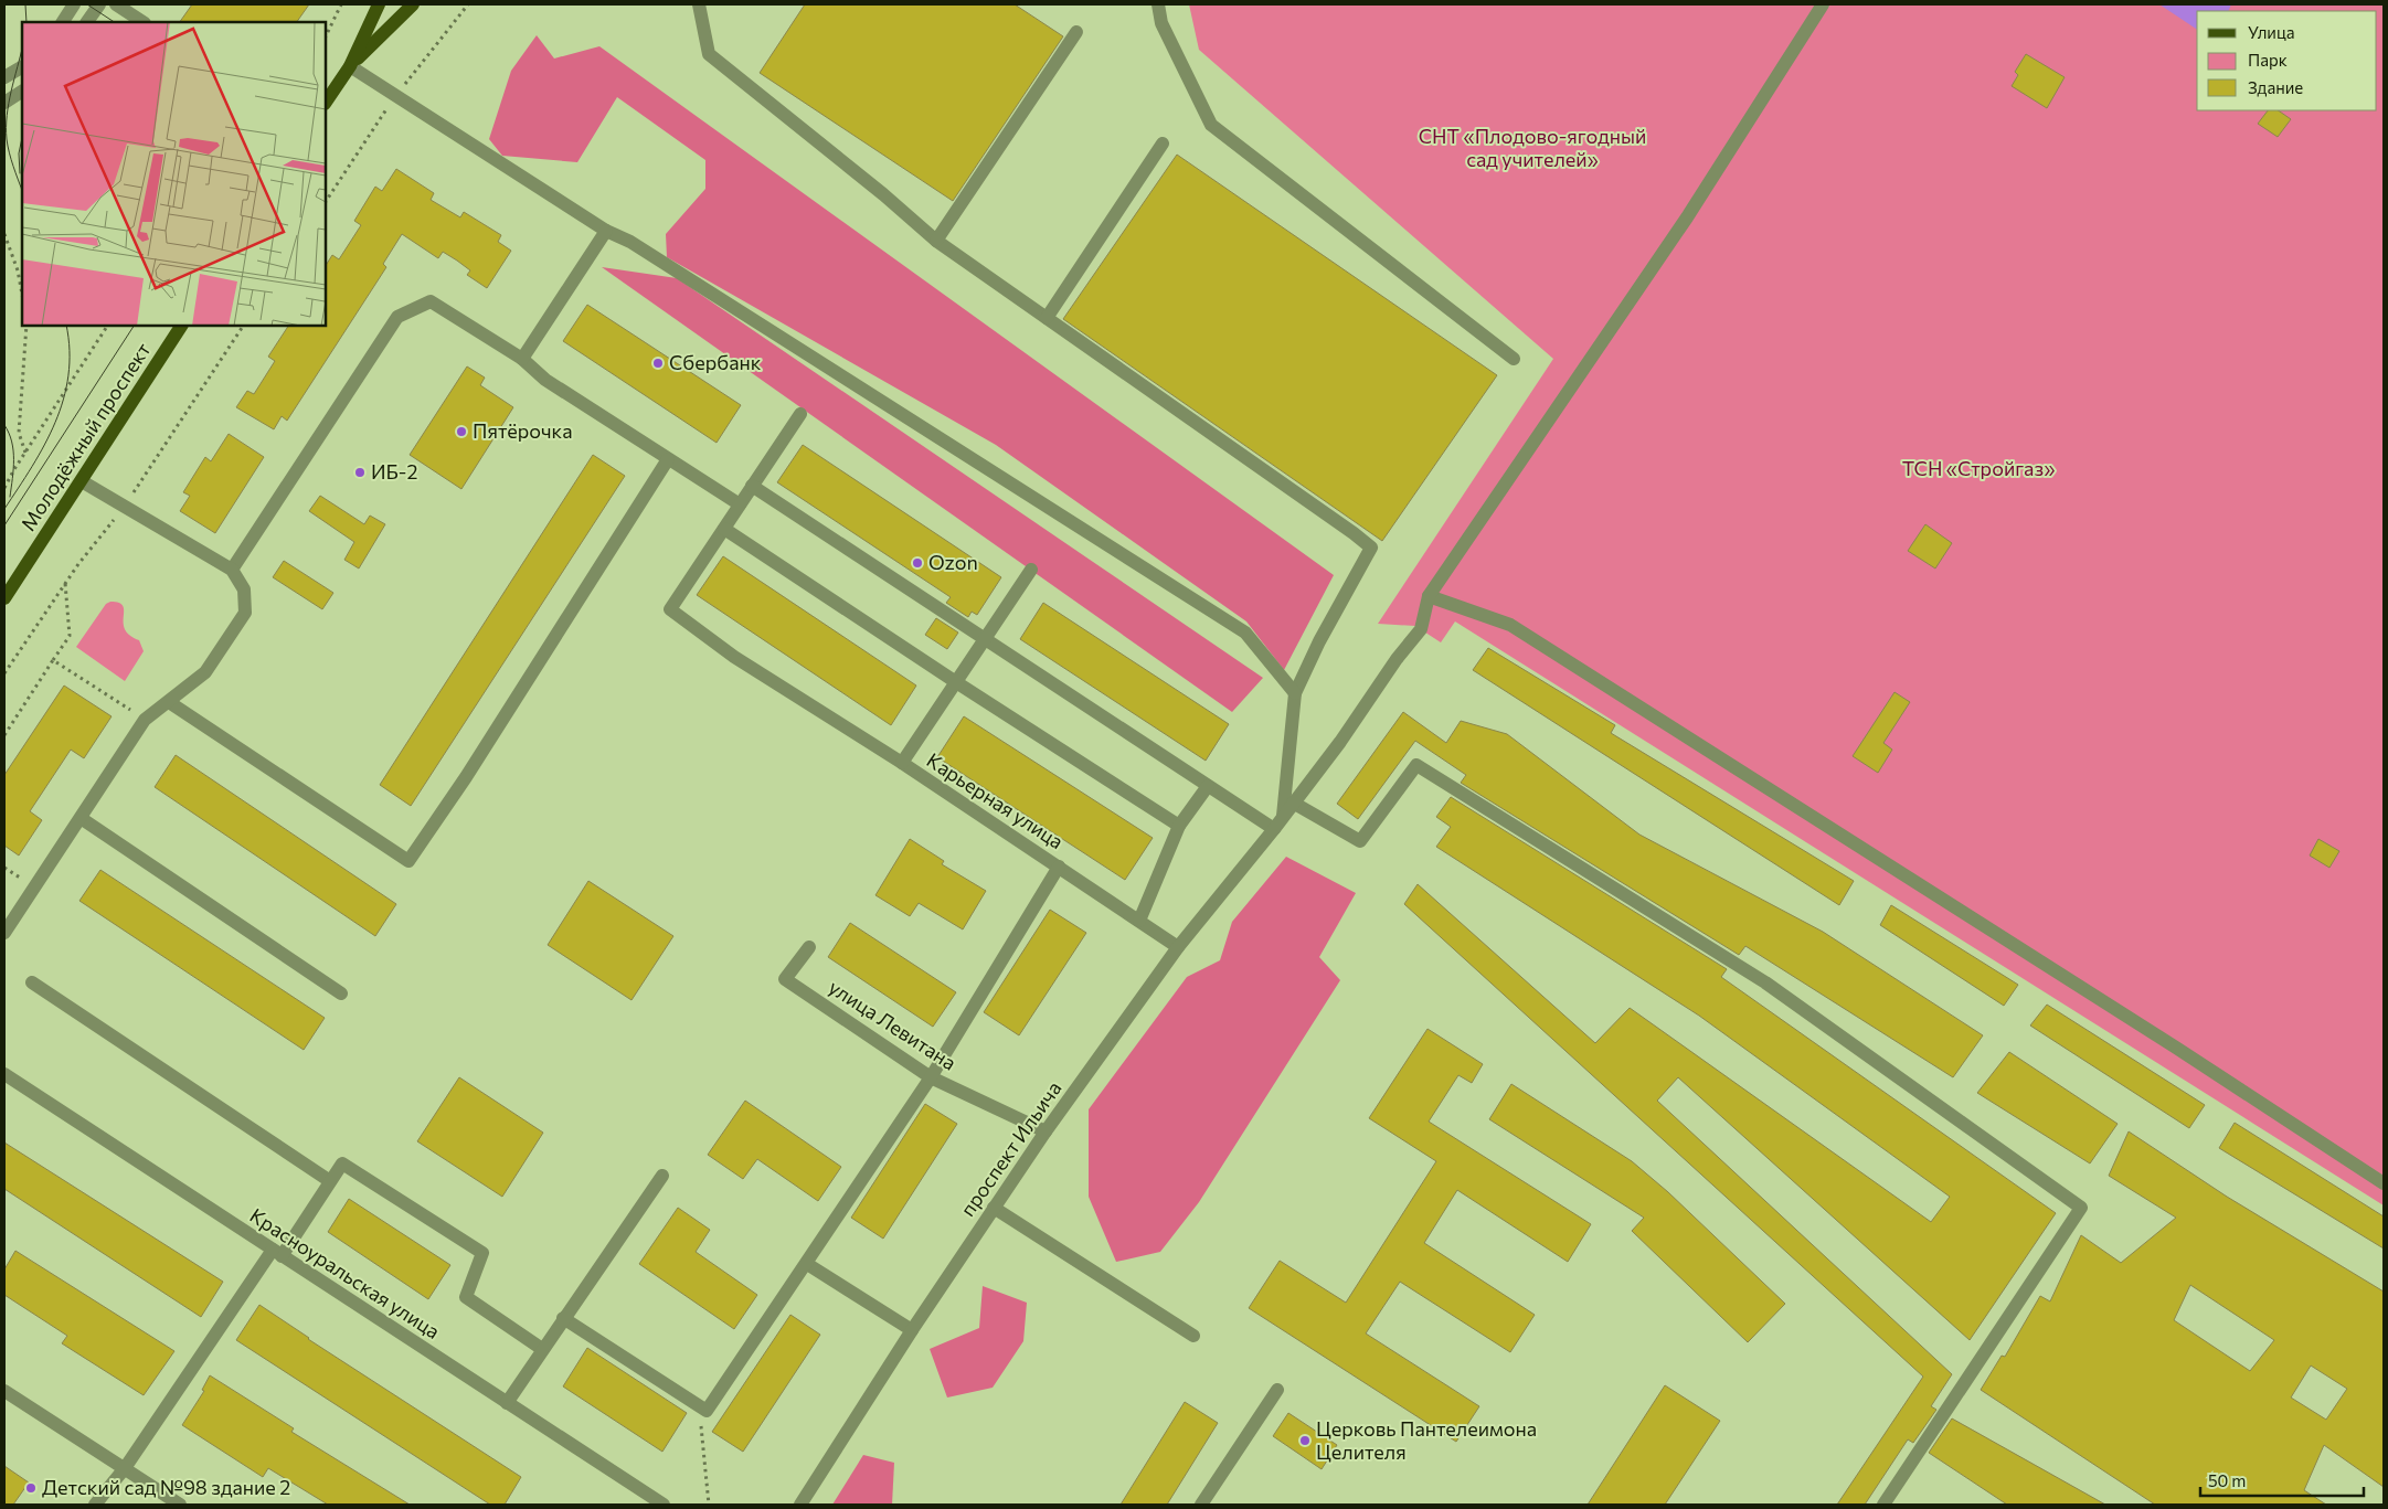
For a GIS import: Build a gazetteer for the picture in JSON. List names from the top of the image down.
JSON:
{
  "streets": {
    "main road": ["Молодёжный проспект"],
    "street": [
      "Карьерная улица",
      "улица Левитана",
      "проспект Ильича",
      "Красноуральская улица"
    ]
  },
  "crossings": [
    ["Карьерная улица", "проспект Ильича"],
    ["улица Левитана", "проспект Ильича"]
  ],
  "parks": ["СНТ «Плодово-ягодный сад учителей»", "ТСН «Стройгаз»"],
  "places": [
    "Сбербанк",
    "Пятёрочка",
    "ИБ-2",
    "Ozon",
    "Церковь Пантелеимона Целителя",
    "Детский сад №98 здание 2"
  ],
  "legend": ["Улица", "Парк", "Здание"],
  "scale_bar": "50 m"
}
